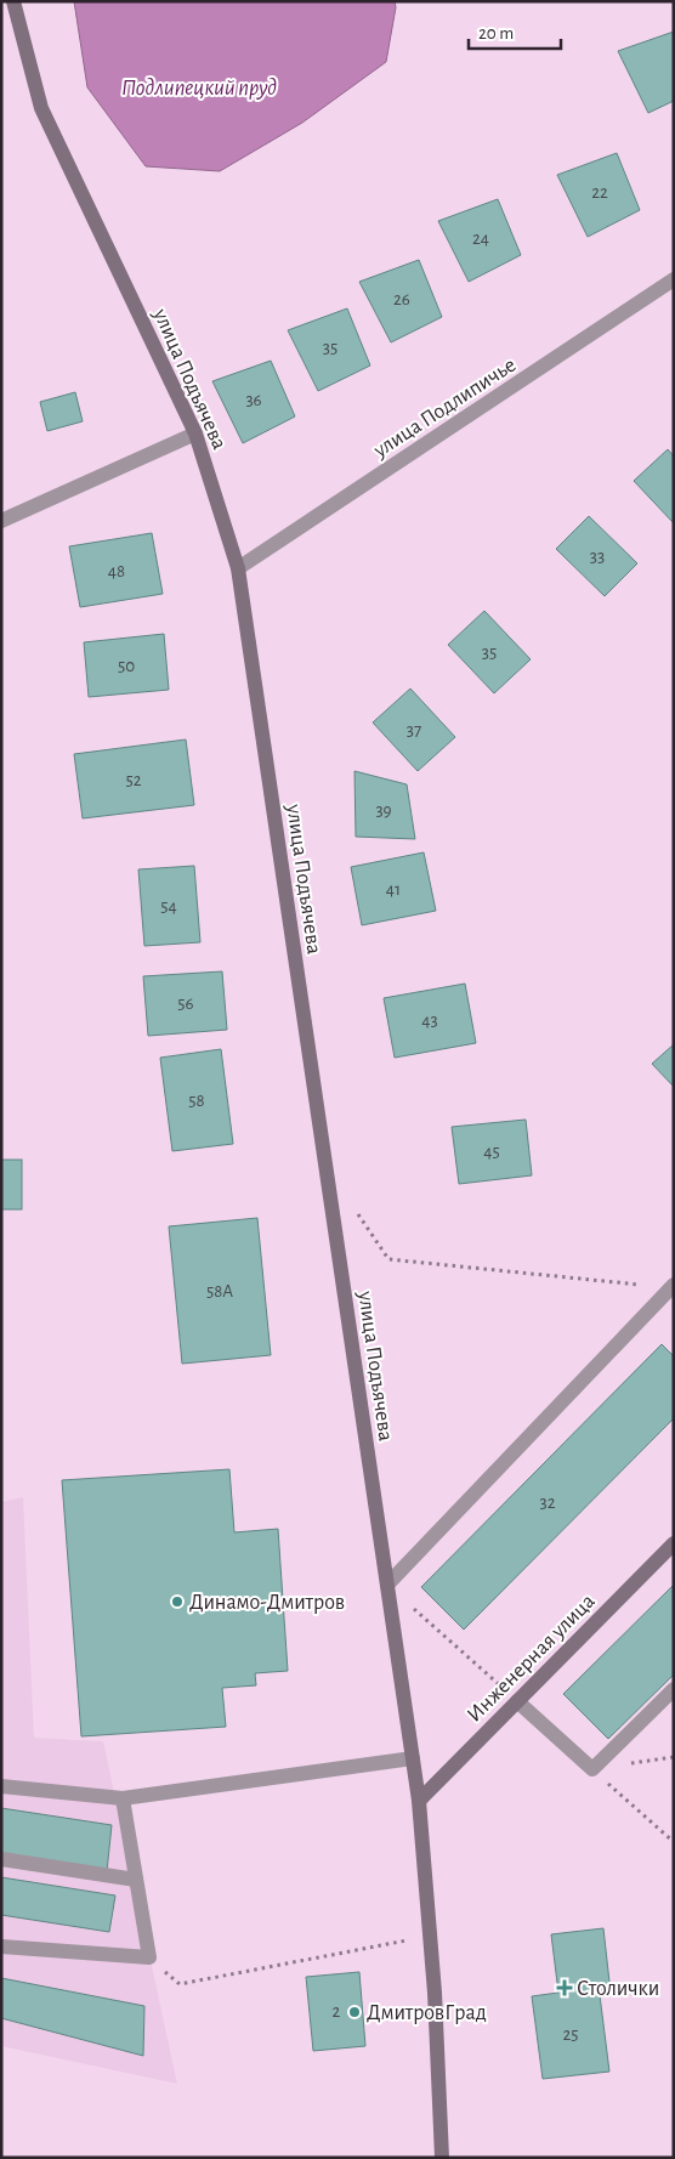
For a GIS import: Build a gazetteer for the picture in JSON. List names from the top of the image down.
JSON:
{
  "streets": {
    "main road": ["улица Подъячева", "Инженерная улица"],
    "street": ["улица Подлипичье"]
  },
  "crossings": [
    ["улица Подъячева", "улица Подлипичье"],
    ["улица Подъячева", "Инженерная улица"]
  ],
  "water": ["Подлипецкий пруд"],
  "places": {
    "other": ["Динамо-Дмитров", "ДмитровГрад"],
    "health": ["Столички"]
  },
  "house_numbers": [
    "22",
    "24",
    "26",
    "35",
    "36",
    "33",
    "48",
    "35",
    "50",
    "37",
    "52",
    "39",
    "41",
    "54",
    "56",
    "43",
    "58",
    "45",
    "58А",
    "32",
    "2",
    "25"
  ],
  "scale_bar": "20 m"
}
